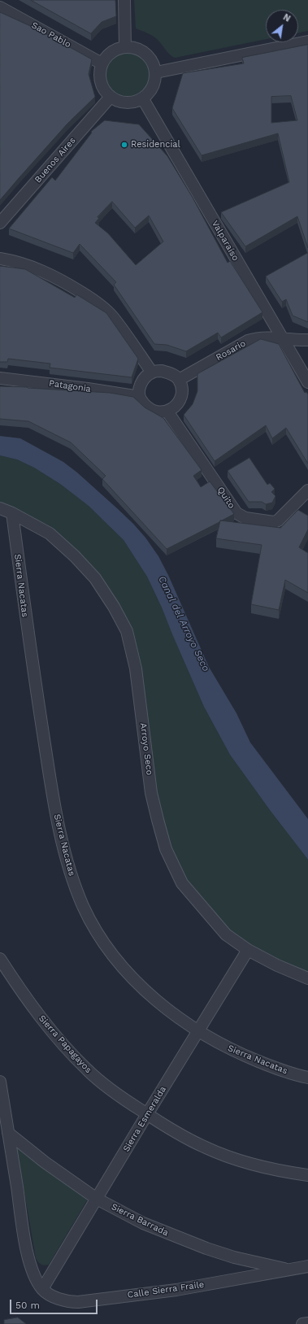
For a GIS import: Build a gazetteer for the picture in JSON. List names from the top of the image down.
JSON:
{
  "streets": {
    "street": [
      "Sao Pablo",
      "Buenos Aires",
      "Valparaíso",
      "Rosario",
      "Patagonia",
      "Quito",
      "Sierra Nacatas",
      "Arroyo Seco",
      "Sierra Papagayos",
      "Sierra Esmeralda",
      "Sierra Barrada",
      "Calle Sierra Fraile"
    ]
  },
  "crossings": [
    ["Sao Pablo", "Buenos Aires"],
    ["Sao Pablo", "Valparaíso"],
    ["Buenos Aires", "Valparaíso"],
    ["Valparaíso", "Rosario"],
    ["Rosario", "Patagonia"],
    ["Rosario", "Quito"],
    ["Patagonia", "Quito"],
    ["Sierra Nacatas", "Arroyo Seco"],
    ["Sierra Nacatas", "Sierra Esmeralda"],
    ["Arroyo Seco", "Sierra Esmeralda"],
    ["Sierra Papagayos", "Sierra Esmeralda"],
    ["Sierra Esmeralda", "Sierra Barrada"],
    ["Sierra Esmeralda", "Calle Sierra Fraile"],
    ["Sierra Barrada", "Calle Sierra Fraile"]
  ],
  "water": ["Canal del Arroyo Seco"],
  "places": ["Residencial"],
  "scale_bar": "50 m",
  "north": "top right"
}
